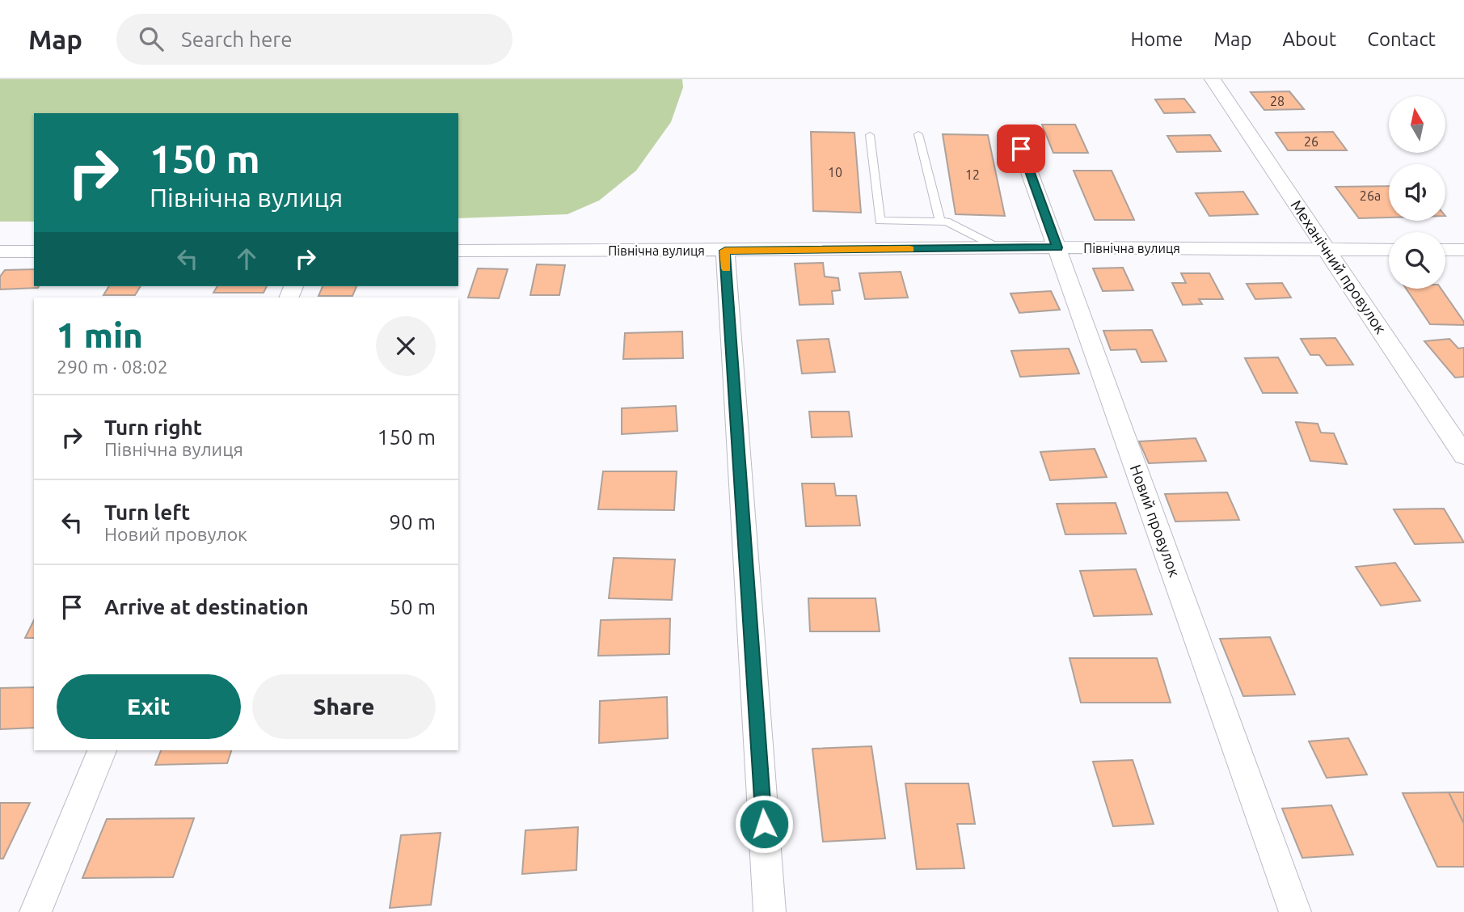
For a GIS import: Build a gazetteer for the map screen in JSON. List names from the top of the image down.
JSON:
{
  "streets": {
    "street": ["Північна вулиця", "Механічний провулок", "Новий провулок"]
  },
  "crossings": [
    ["Північна вулиця", "Механічний провулок"],
    ["Північна вулиця", "Новий провулок"]
  ],
  "house_numbers": [
    "28",
    "26",
    "10",
    "12",
    "26а"
  ],
  "north": "top",
  "page": {
    "header": "Map",
    "search": "Search here",
    "nav": [
      "Home",
      "Map",
      "About",
      "Contact"
    ],
    "turn": ["150 m", "Північна вулиця"],
    "heading": ["1 min", "290 m · 08:02"],
    "list": [
      {
        "name": "Turn right",
        "note": "Північна вулиця",
        "value": "150 m"
      },
      {
        "name": "Turn left",
        "note": "Новий провулок",
        "value": "90 m"
      },
      {
        "name": "Arrive at destination",
        "value": "50 m"
      }
    ],
    "buttons": ["Exit", "Share"]
  }
}
